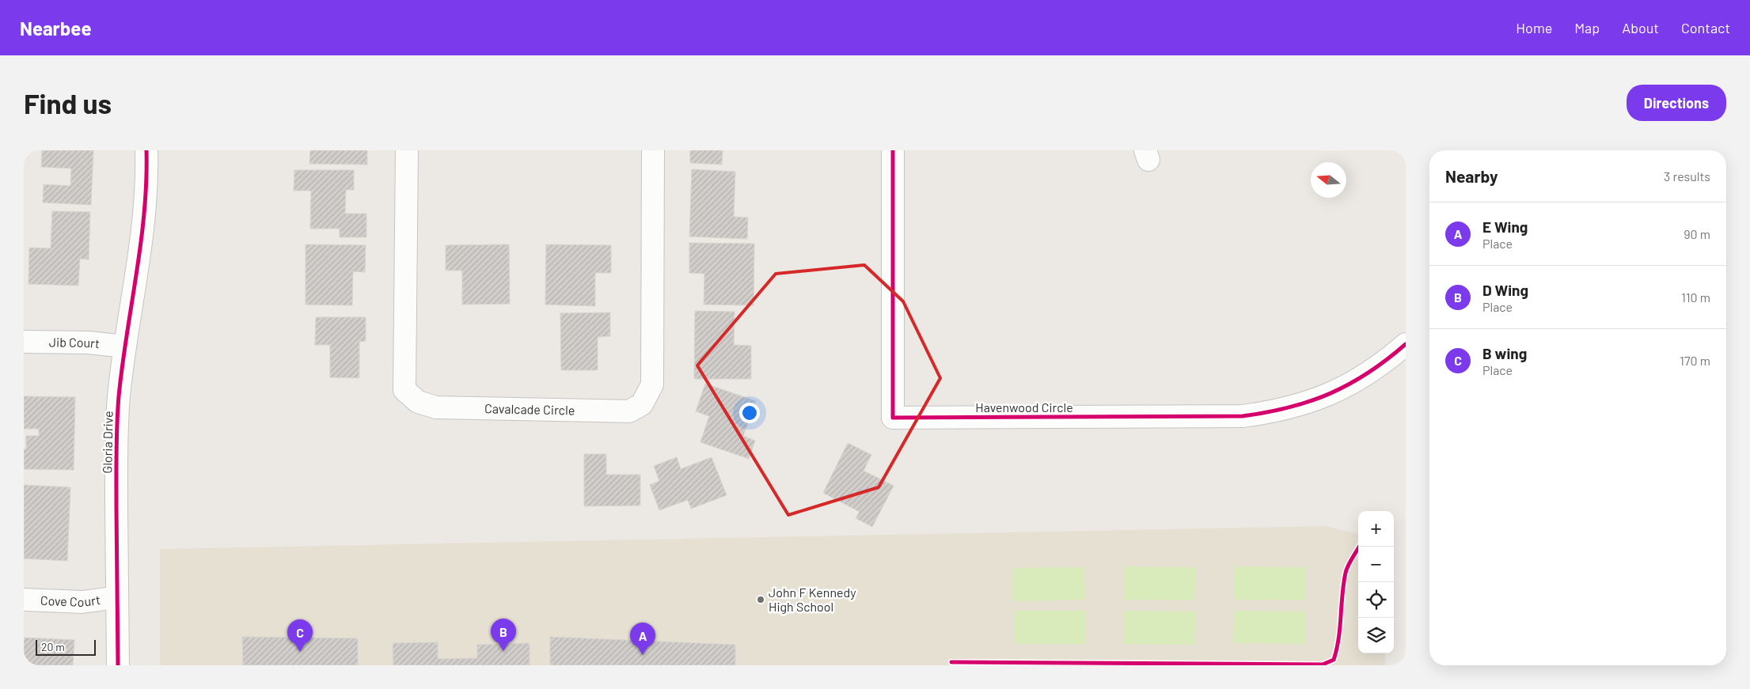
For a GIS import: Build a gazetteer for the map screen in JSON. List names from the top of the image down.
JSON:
{
  "streets": {
    "street": [
      "Jib Court",
      "Havenwood Circle",
      "Cavalcade Circle",
      "Gloria Drive",
      "Cove Court"
    ]
  },
  "crossings": [
    ["Jib Court", "Gloria Drive"],
    ["Gloria Drive", "Cove Court"]
  ],
  "places": ["John F Kennedy High School"],
  "scale_bar": "20 m",
  "north": "left",
  "page": {
    "header": "Nearbee",
    "nav": [
      "Home",
      "Map",
      "About",
      "Contact"
    ],
    "buttons": "Directions",
    "title": "Find us",
    "heading": ["Nearby", "3 results"],
    "list": [
      {
        "mark": "A",
        "name": "E Wing",
        "note": "Place",
        "value": "90 m"
      },
      {
        "mark": "B",
        "name": "D Wing",
        "note": "Place",
        "value": "110 m"
      },
      {
        "mark": "C",
        "name": "B wing",
        "note": "Place",
        "value": "170 m"
      }
    ],
    "map_buttons": ["+", "−"],
    "pins": ["B", "C", "A"],
    "scale": "20 m"
  }
}
